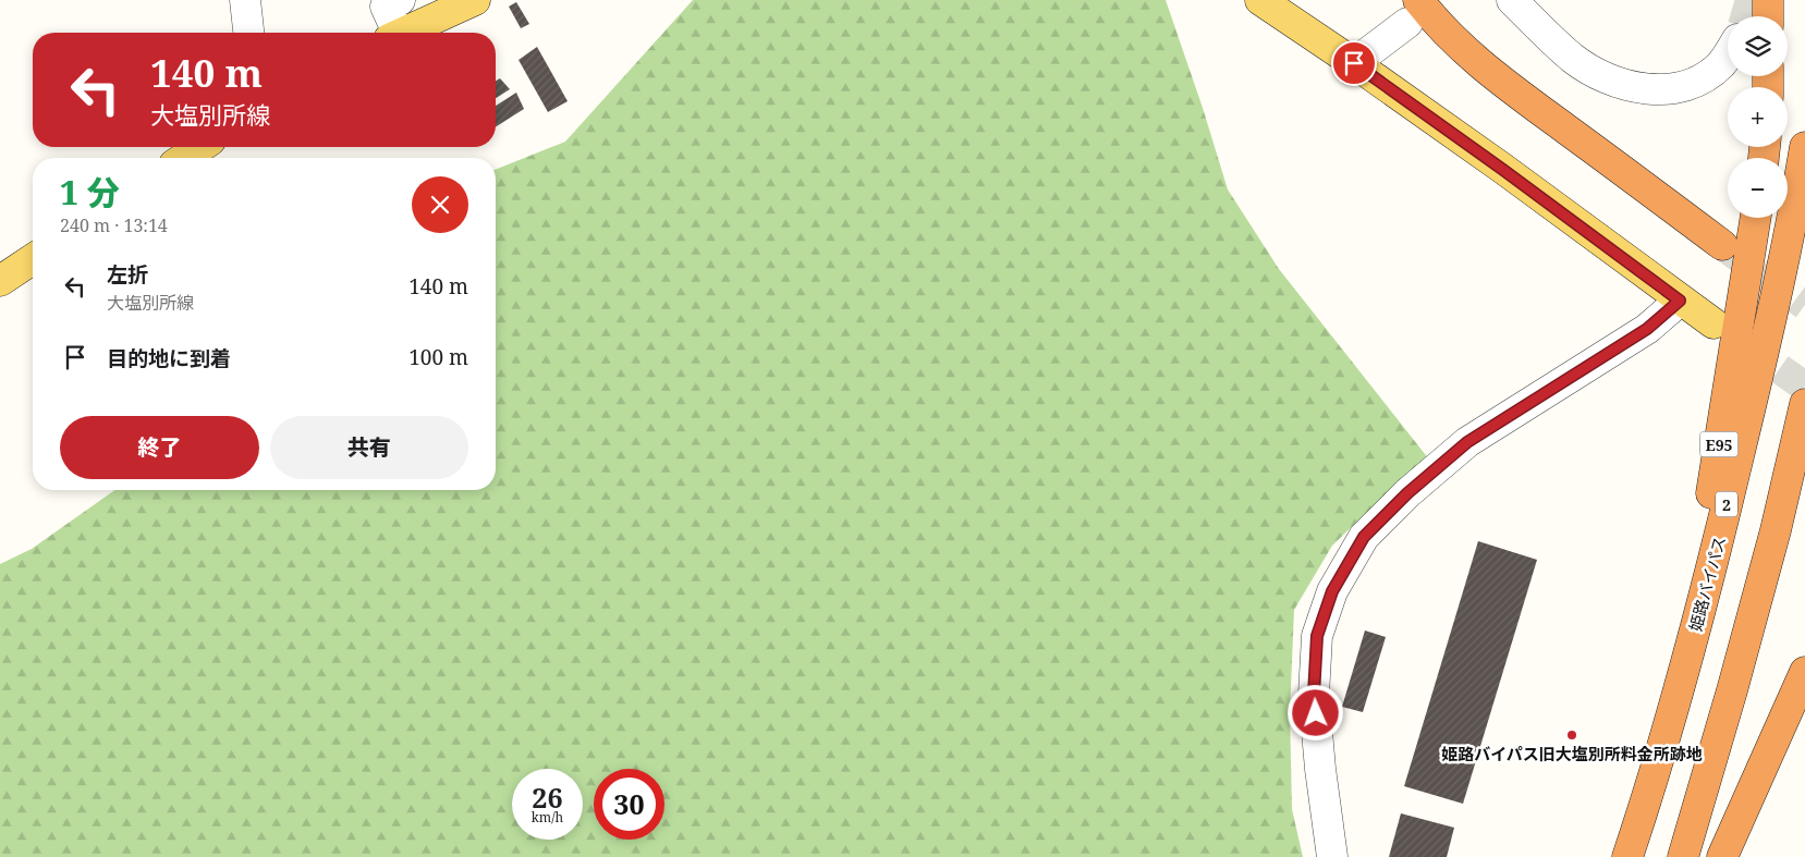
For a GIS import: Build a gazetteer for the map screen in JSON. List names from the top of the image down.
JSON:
{
  "streets": {
    "highway": ["E95", "2", "姫路バイパス"]
  },
  "crossings": [
    ["E95", "姫路バイパス"]
  ],
  "places": ["姫路バイパス旧大塩別所料金所跡地"],
  "page": {
    "map_buttons": ["+", "−"],
    "turn": ["140 m", "大塩別所線"],
    "heading": ["1 分", "240 m · 13:14"],
    "list": [
      {
        "name": "左折",
        "note": "大塩別所線",
        "value": "140 m"
      },
      {
        "name": "目的地に到着",
        "value": "100 m"
      }
    ],
    "buttons": ["終了", "共有"],
    "speed": "26 km/h",
    "limit": "30"
  }
}
